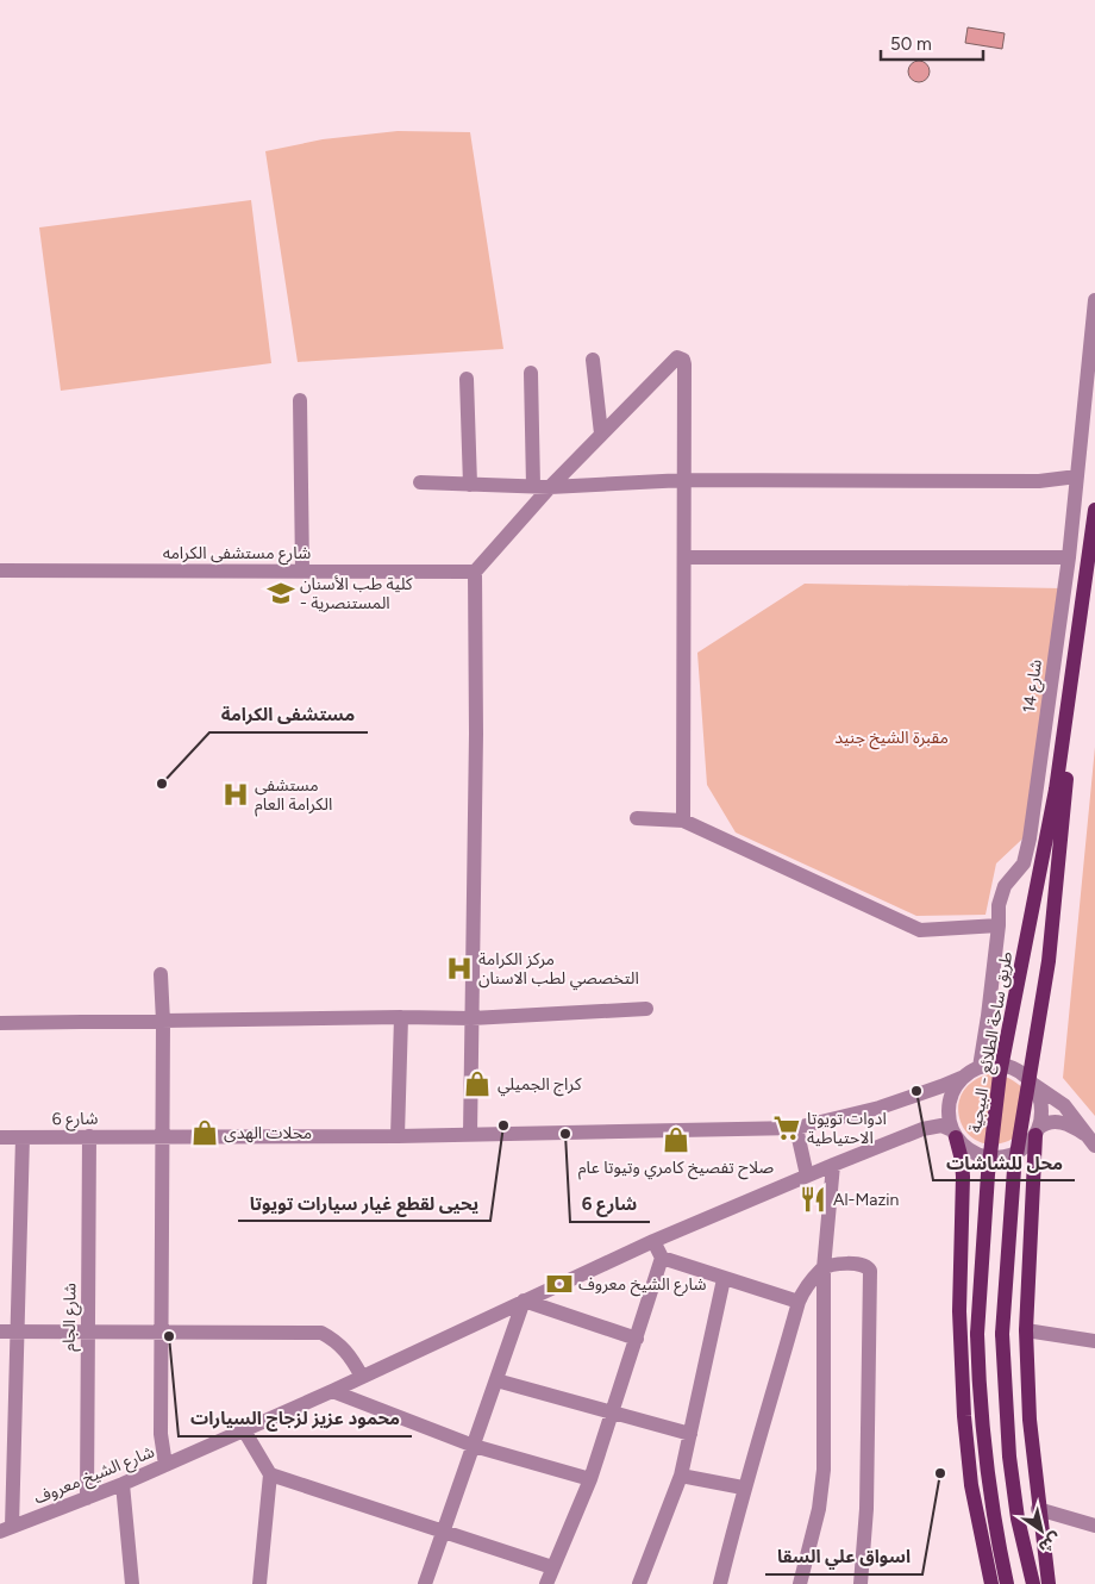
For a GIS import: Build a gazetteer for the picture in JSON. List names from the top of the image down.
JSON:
{
  "streets": {
    "main road": ["طريق ساحة الطلائع - البيجية"],
    "street": [
      "شارع مستشفى الكرامه",
      "شارع 14",
      "شارع 6",
      "شارع الجام",
      "شارع الشيخ معروف"
    ]
  },
  "crossings": [
    ["شارع 14", "شارع 6"],
    ["شارع 14", "شارع الشيخ معروف"],
    ["شارع 6", "شارع الجام"],
    ["شارع 6", "شارع الشيخ معروف"],
    ["شارع الجام", "شارع الشيخ معروف"]
  ],
  "parks": ["مقبرة الشيخ جنيد"],
  "places": {
    "school or university": ["كلية طب الأسنان - المستنصرية"],
    "other": [
      "مستشفى الكرامة",
      "محل للشاشات",
      "يحيى لقطع غيار سيارات تويوتا",
      "شارع 6",
      "محمود عزيز لزجاج السيارات",
      "اسواق علي السقا"
    ],
    "hospital": ["مستشفى الكرامة العام", "مركز الكرامة التخصصي لطب الاسنان"],
    "shop": ["كراج الجميلي", "محلات الهدى", "صلاح تفصيخ كامري وتيوتا عام"],
    "supermarket": ["ادوات تويوتا الاحتياطية"],
    "restaurant": ["Al-Mazin"],
    "bank": ["شارع الشيخ معروف"]
  },
  "scale_bar": "50 m",
  "north": "bottom right"
}
